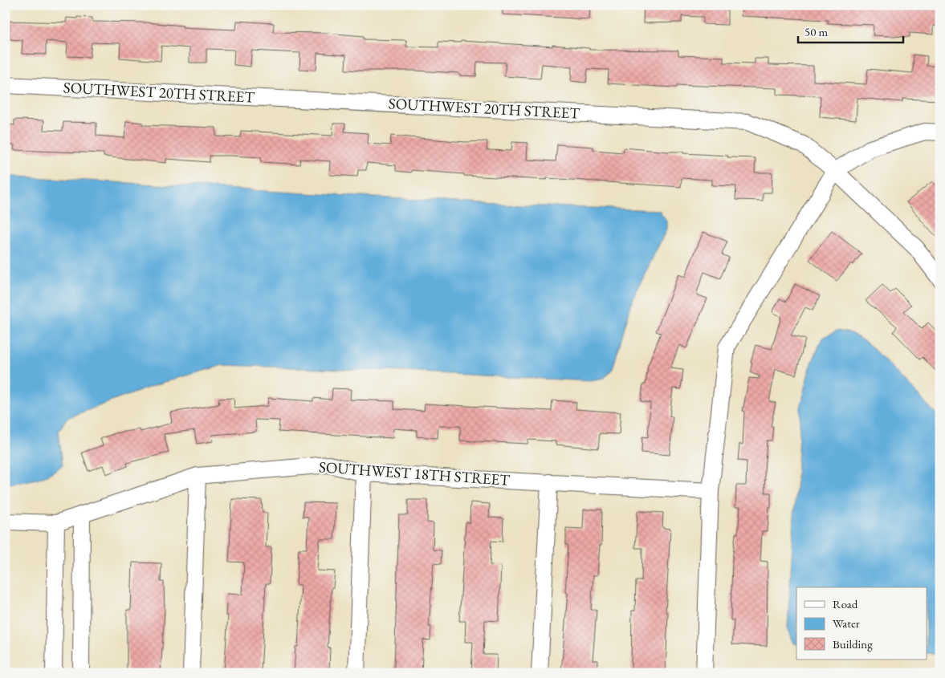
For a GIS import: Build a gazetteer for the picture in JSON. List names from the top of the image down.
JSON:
{
  "streets": {
    "street": ["SOUTHWEST 20TH STREET", "SOUTHWEST 18TH STREET"]
  },
  "legend": ["Road", "Water", "Building"],
  "scale_bar": "50 m"
}
